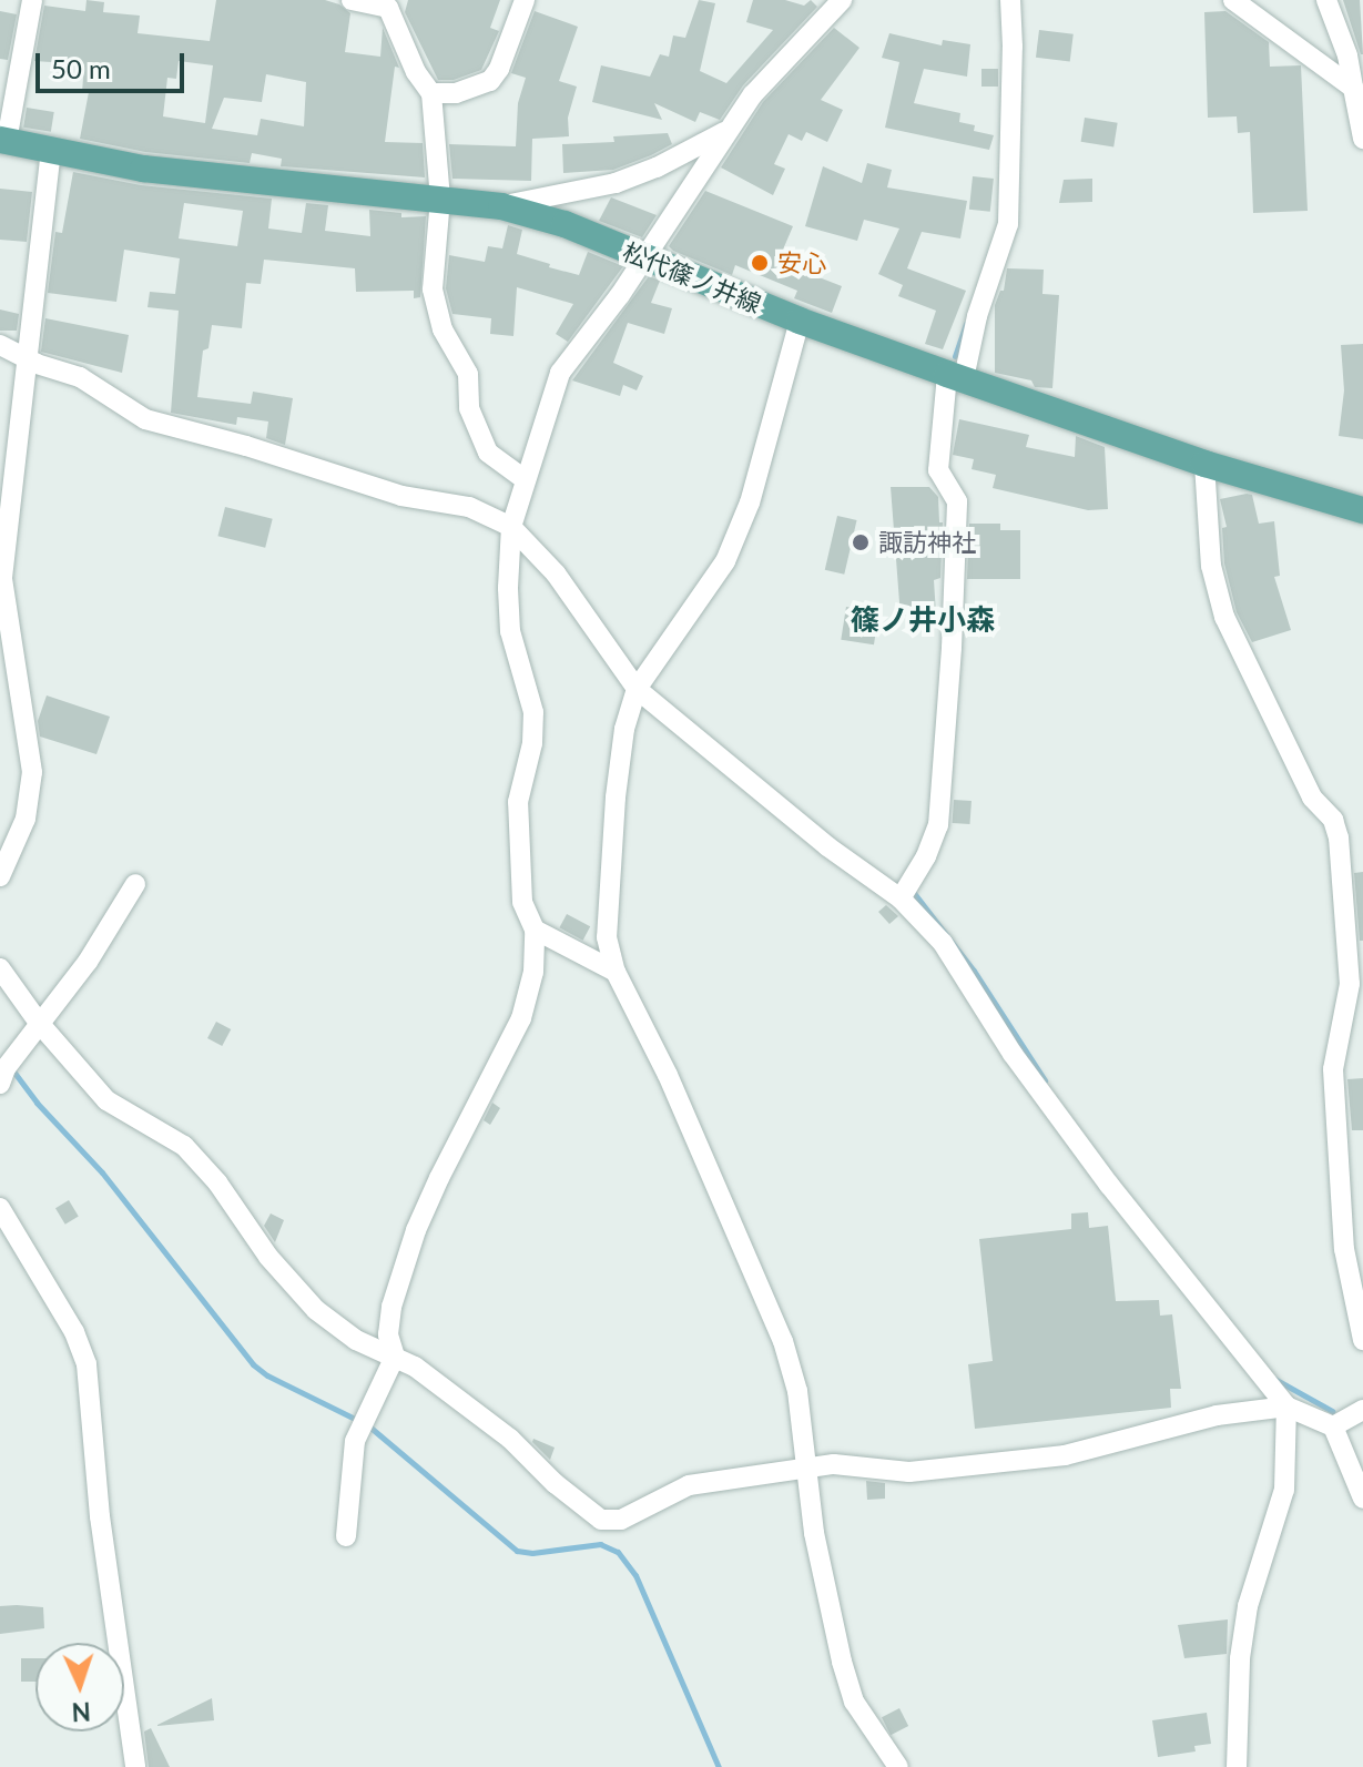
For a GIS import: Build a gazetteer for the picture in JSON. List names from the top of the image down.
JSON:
{
  "streets": {
    "main road": ["松代篠ノ井線"]
  },
  "districts": ["篠ノ井小森"],
  "places": ["安心", "諏訪神社"],
  "scale_bar": "50 m",
  "north": "bottom"
}
